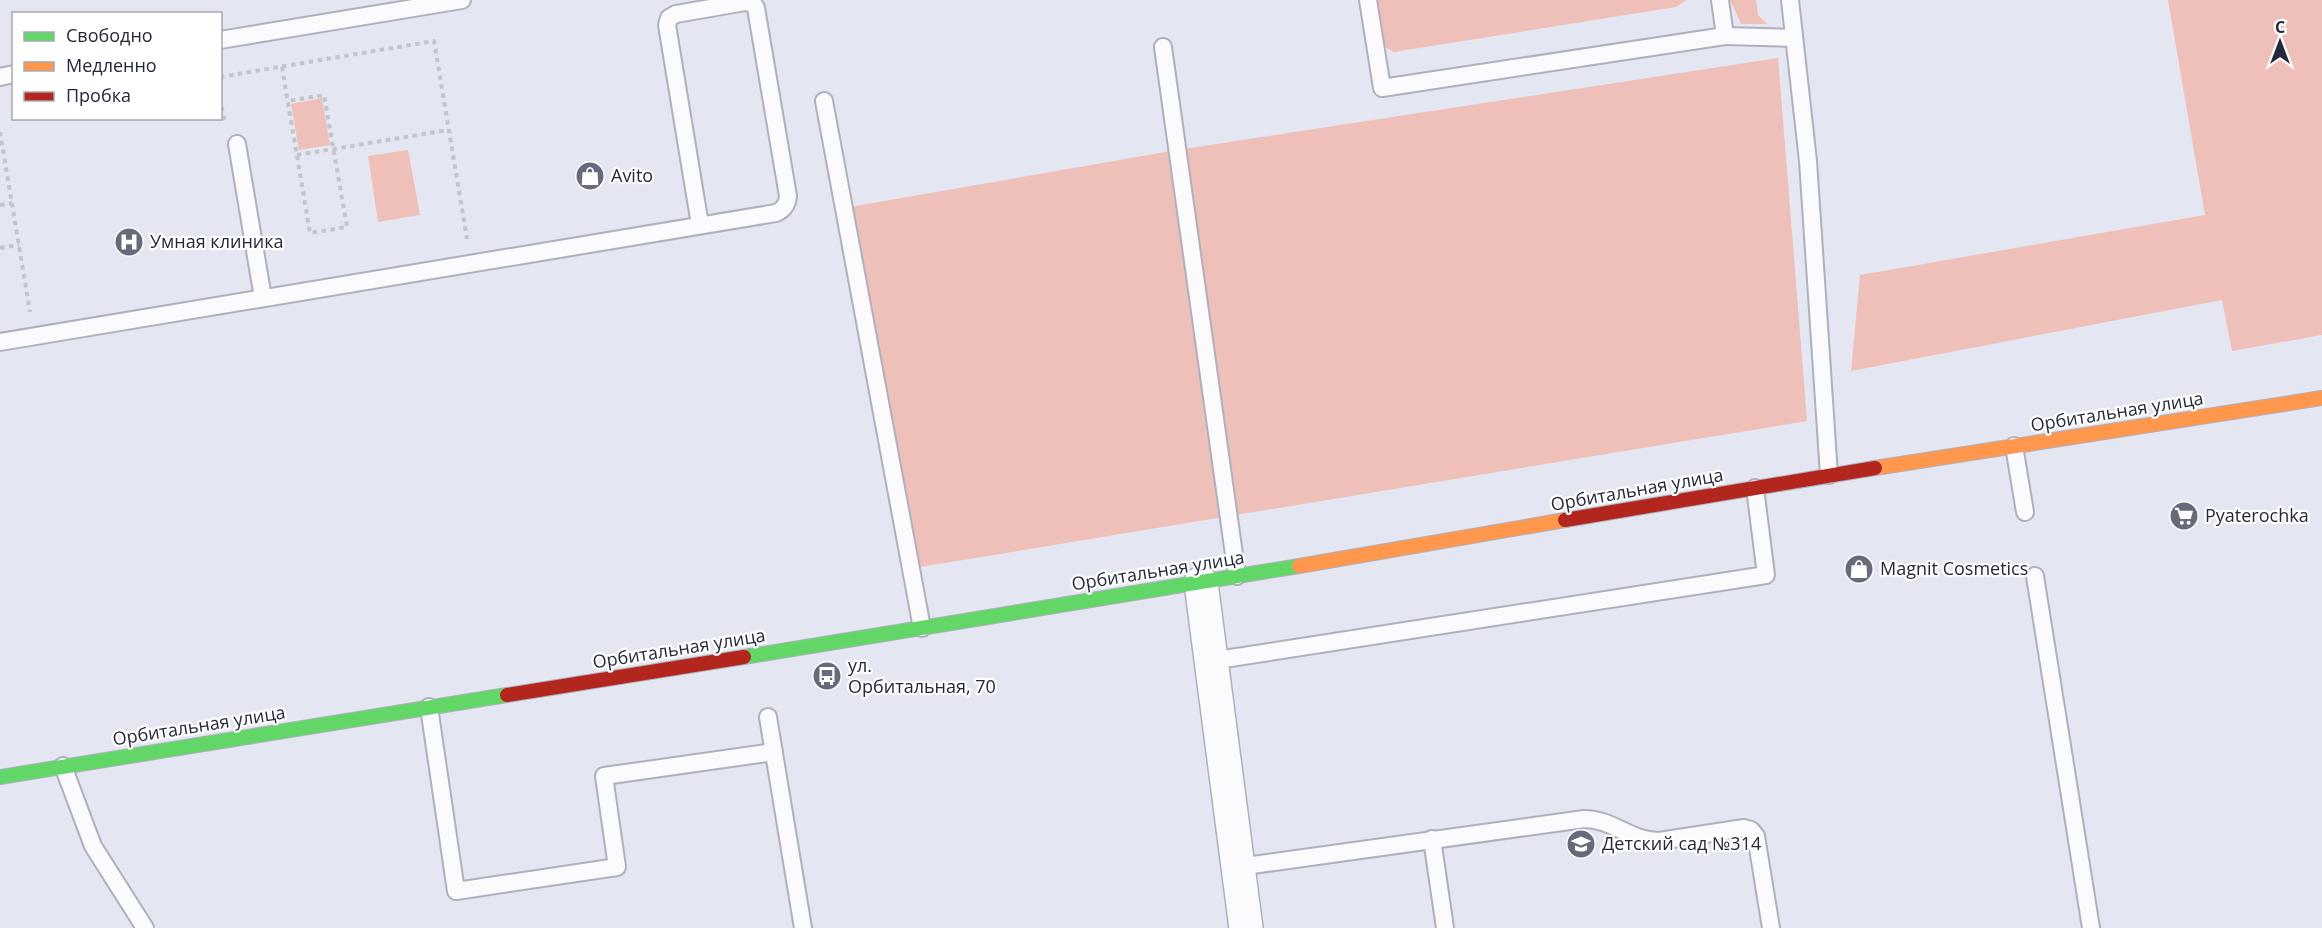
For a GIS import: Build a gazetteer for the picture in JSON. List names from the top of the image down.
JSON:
{
  "streets": {
    "street": ["Орбитальная улица"]
  },
  "places": {
    "shop": ["Avito", "Magnit Cosmetics"],
    "hospital": ["Умная клиника"],
    "supermarket": ["Pyaterochka"],
    "bus stop": ["ул. Орбитальная, 70"],
    "school or university": ["Детский сад №314"]
  },
  "legend": ["Свободно", "Медленно", "Пробка"],
  "north": "top"
}
